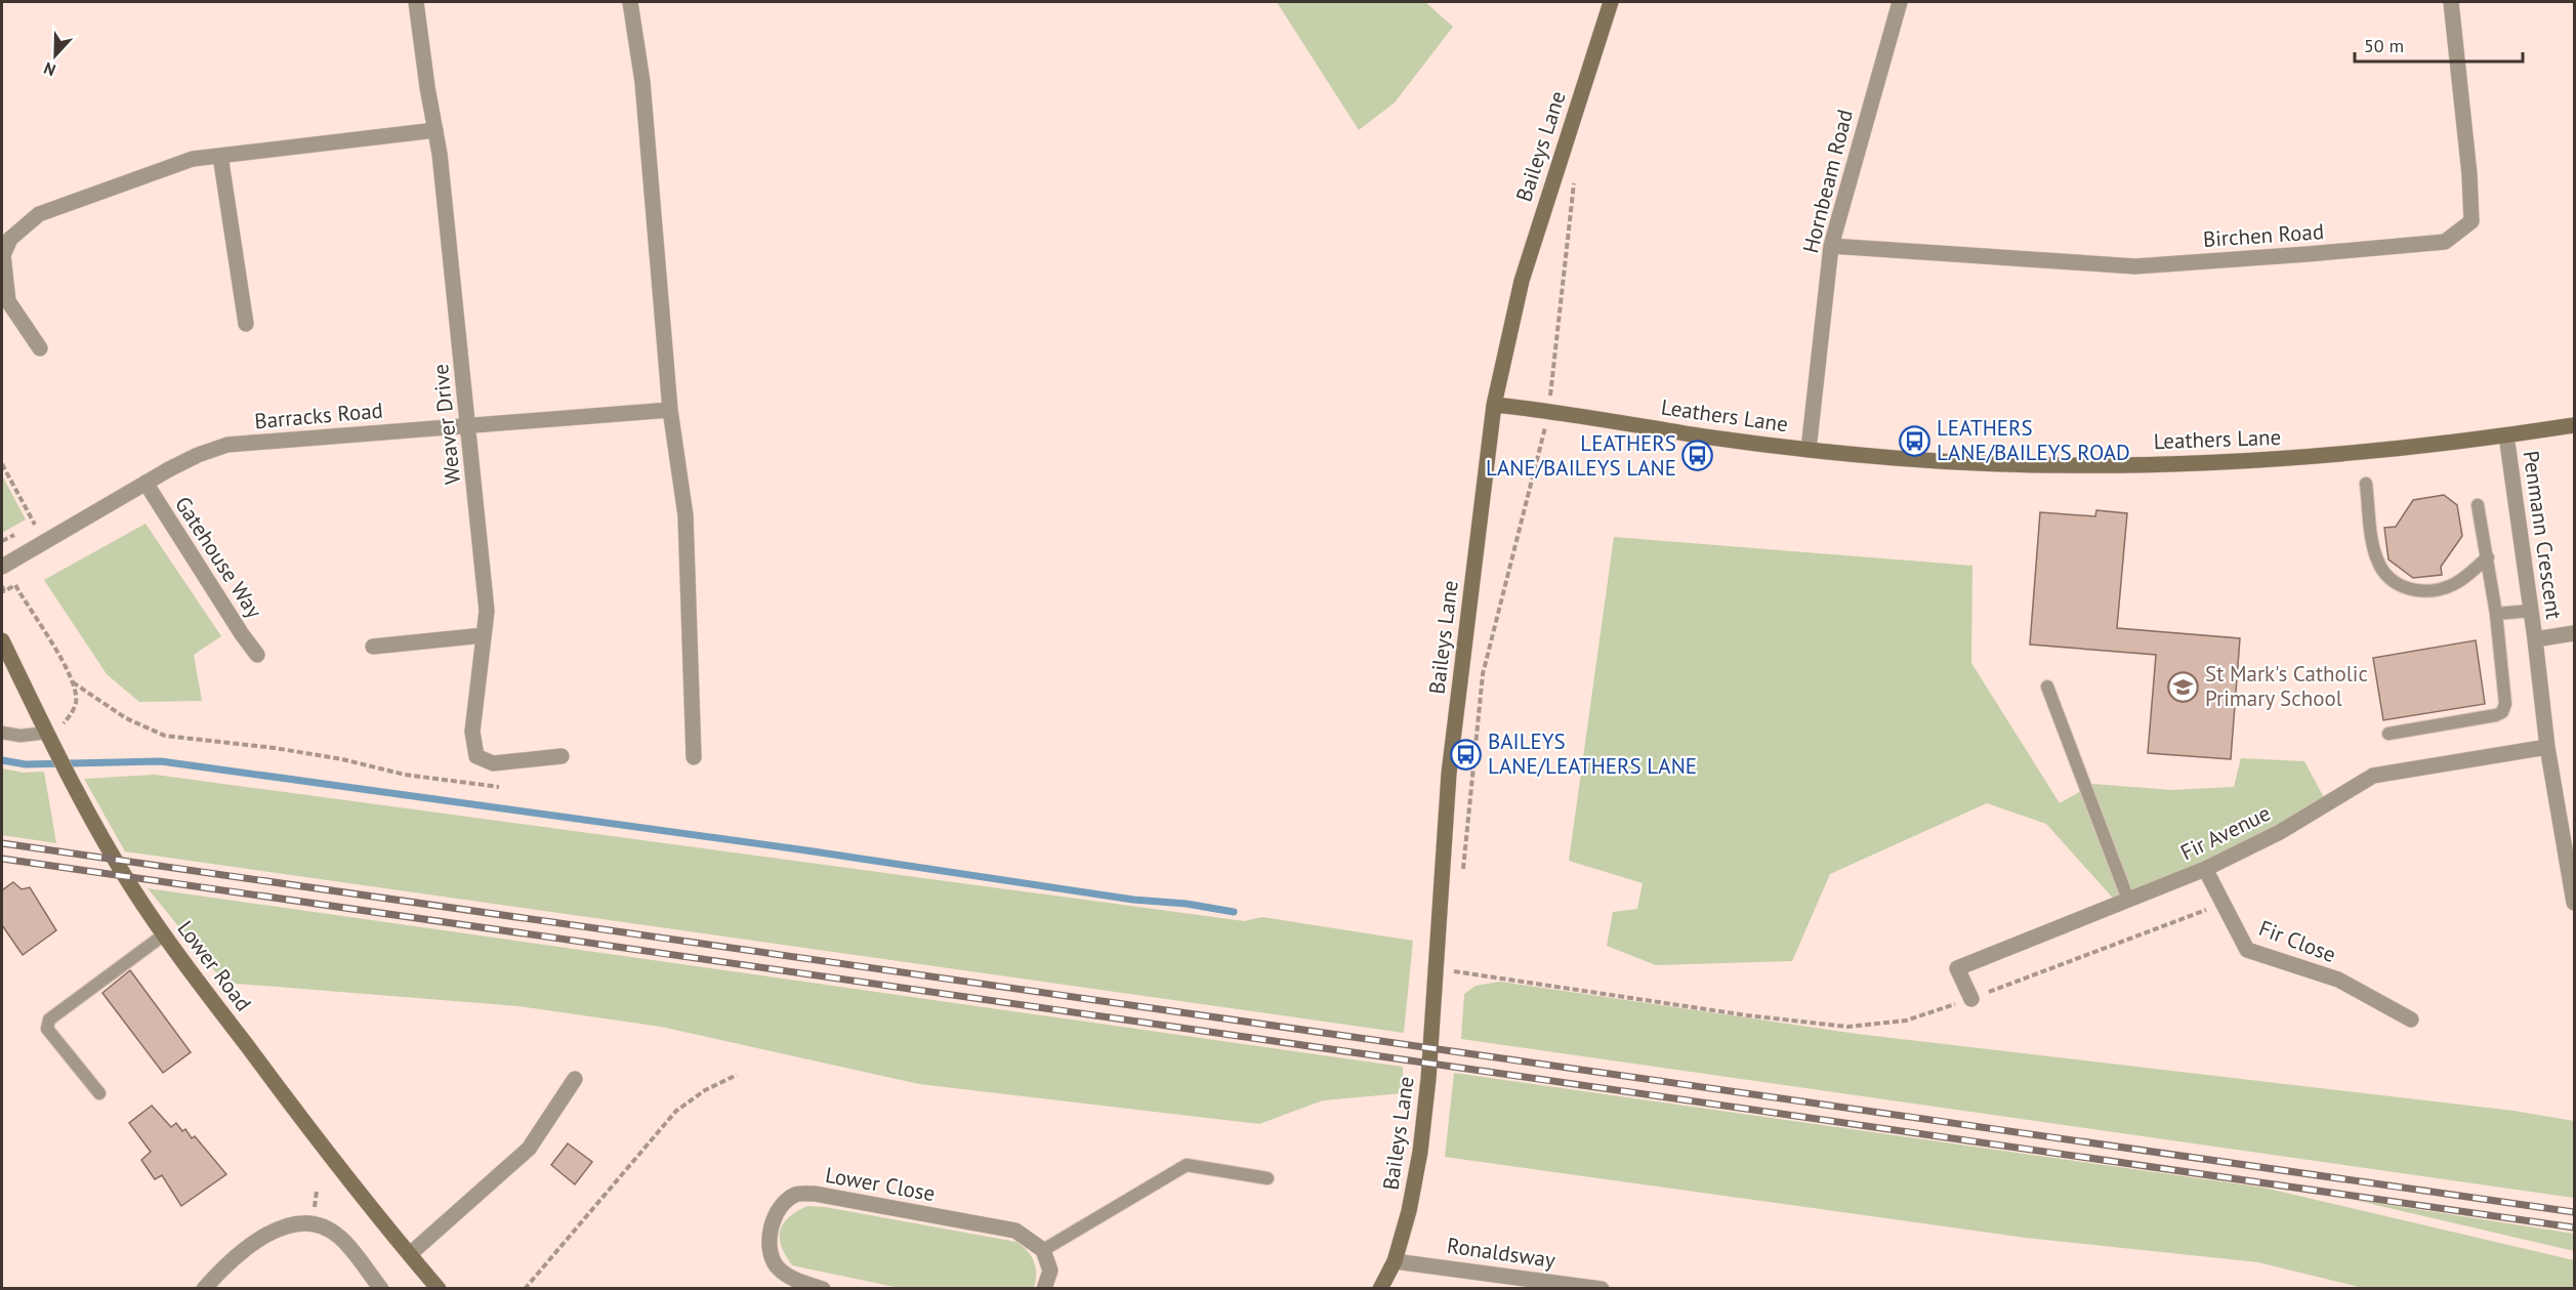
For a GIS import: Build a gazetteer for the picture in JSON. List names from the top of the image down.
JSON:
{
  "streets": {
    "street": [
      "Baileys Lane",
      "Hornbeam Road",
      "Birchen Road",
      "Barracks Road",
      "Leathers Lane",
      "Weaver Drive",
      "Penmann Crescent",
      "Gatehouse Way",
      "Fir Avenue",
      "Fir Close",
      "Lower Road",
      "Lower Close",
      "Ronaldsway"
    ]
  },
  "crossings": [
    ["Baileys Lane", "Leathers Lane"],
    ["Baileys Lane", "Ronaldsway"],
    ["Hornbeam Road", "Birchen Road"],
    ["Hornbeam Road", "Leathers Lane"],
    ["Barracks Road", "Weaver Drive"],
    ["Barracks Road", "Gatehouse Way"],
    ["Leathers Lane", "Penmann Crescent"],
    ["Penmann Crescent", "Fir Avenue"],
    ["Fir Avenue", "Fir Close"]
  ],
  "places": {
    "bus stop": ["LEATHERS LANE/BAILEYS ROAD", "LEATHERS LANE/BAILEYS LANE", "BAILEYS LANE/LEATHERS LANE"],
    "school or university": ["St Mark's Catholic Primary School"]
  },
  "scale_bar": "50 m",
  "north": "bottom"
}
